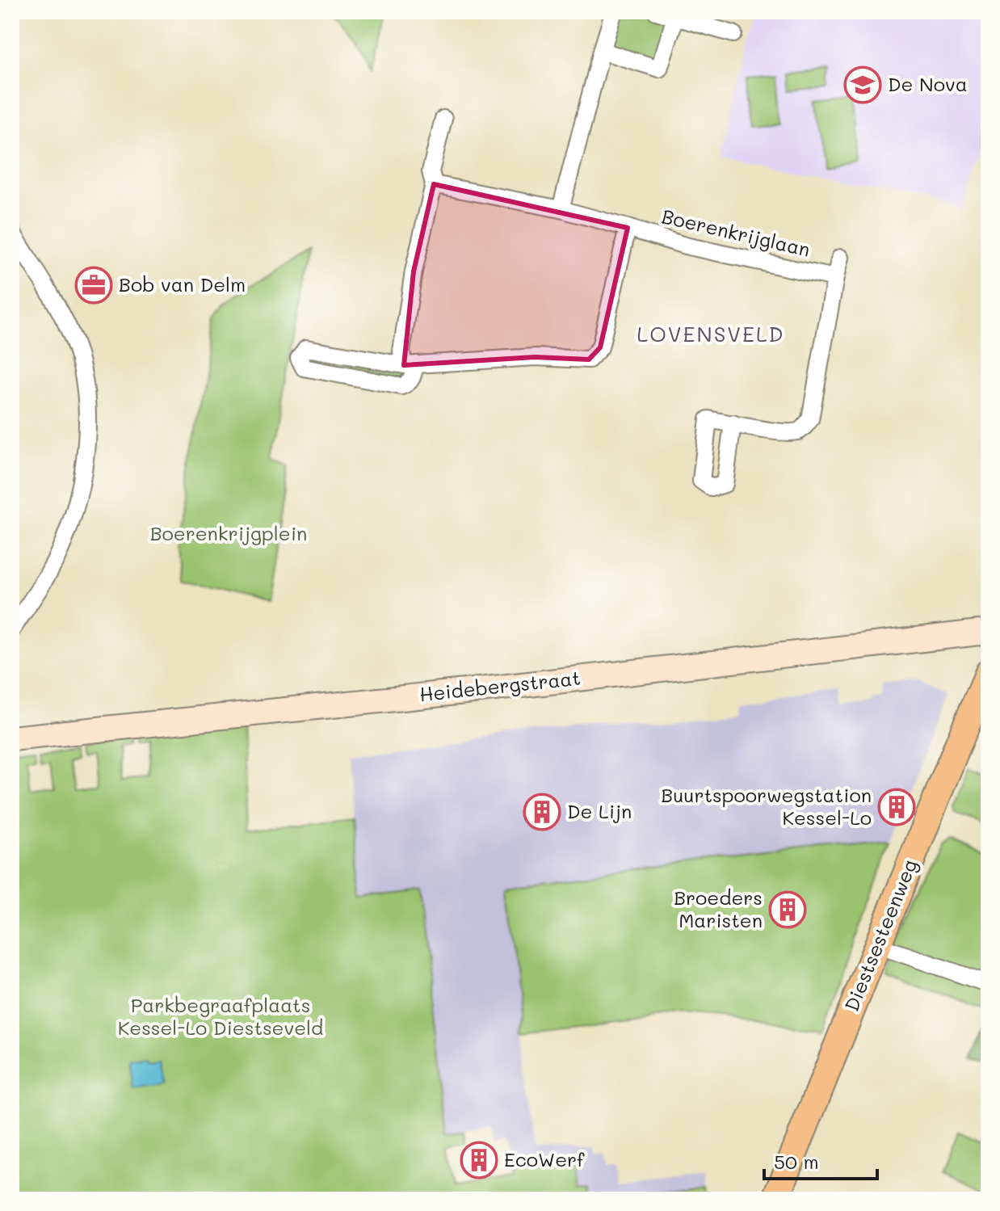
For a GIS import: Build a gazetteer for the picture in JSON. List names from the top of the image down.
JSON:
{
  "streets": {
    "main road": ["Diestsesteenweg"],
    "street": ["Boerenkrijglaan", "Heidebergstraat"]
  },
  "districts": ["LOVENSVELD"],
  "parks": ["Boerenkrijgplein", "Parkbegraafplaats Kessel-Lo Diestseveld"],
  "places": {
    "school or university": ["De Nova"],
    "office": ["Bob van Delm"],
    "building": [
      "Buurtspoorwegstation Kessel-Lo",
      "De Lijn",
      "Broeders Maristen",
      "EcoWerf"
    ]
  },
  "scale_bar": "50 m"
}
